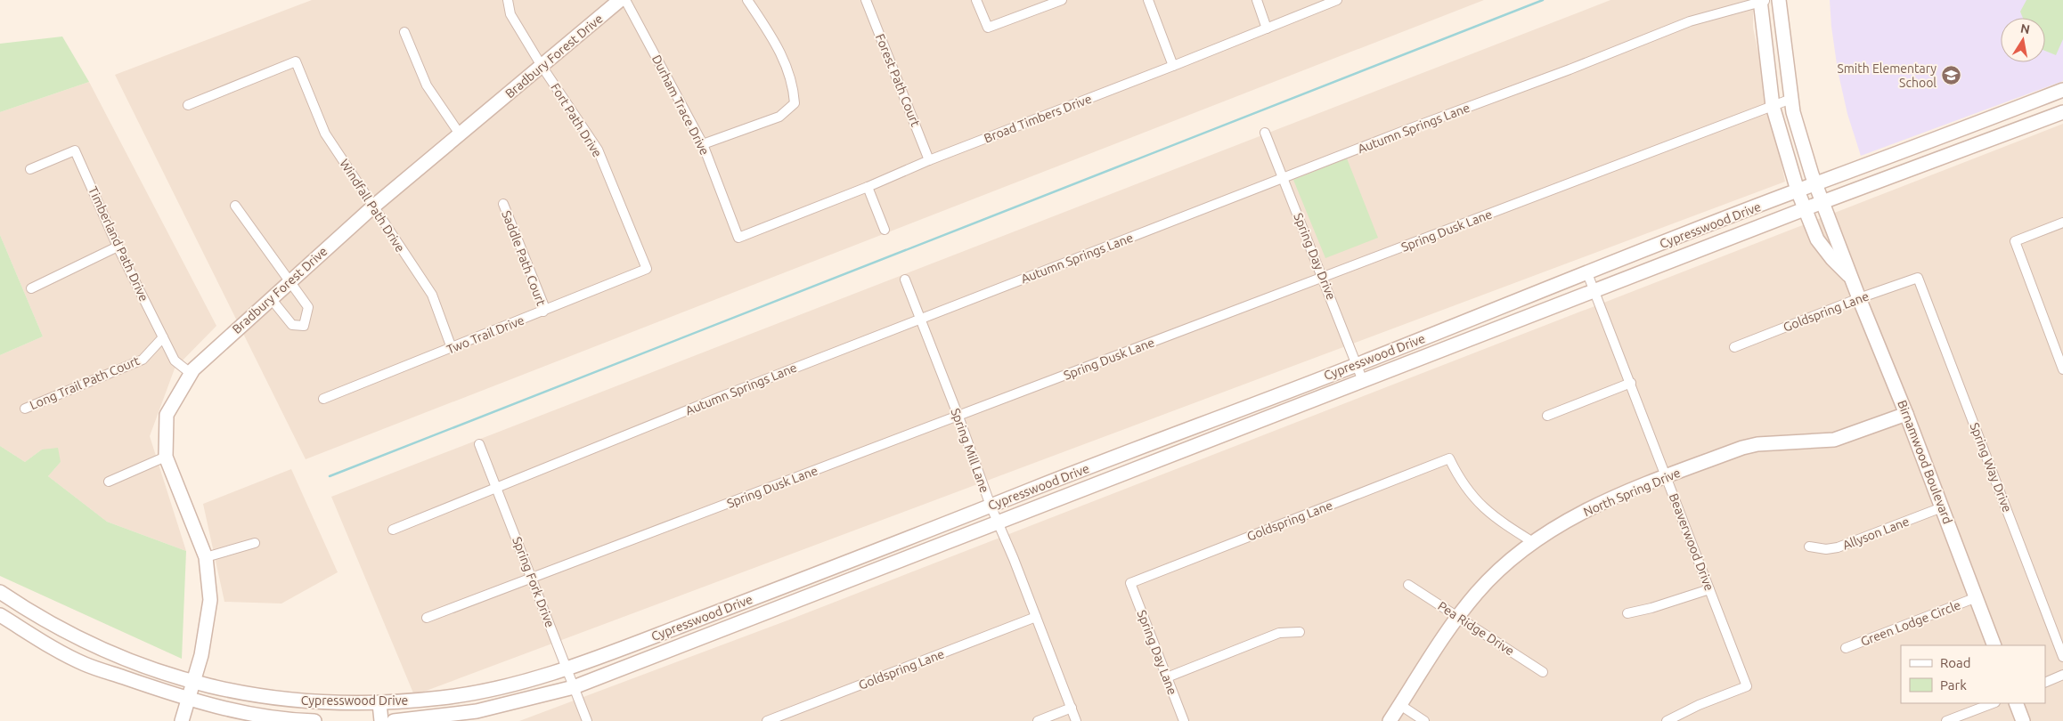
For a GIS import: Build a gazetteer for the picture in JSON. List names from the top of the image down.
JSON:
{
  "streets": {
    "main road": [
      "Bradbury Forest Drive",
      "Cypresswood Drive",
      "Birnamwood Boulevard",
      "North Spring Drive"
    ],
    "street": [
      "Forest Path Court",
      "Durham Trace Drive",
      "Broad Timbers Drive",
      "Fort Path Drive",
      "Autumn Springs Lane",
      "Windfall Path Drive",
      "Spring Dusk Lane",
      "Timberland Path Drive",
      "Spring Day Drive",
      "Saddle Path Court",
      "Goldspring Lane",
      "Two Trail Drive",
      "Long Trail Path Court",
      "Spring Mill Lane",
      "Spring Way Drive",
      "Allyson Lane",
      "Beaverwood Drive",
      "Spring Fork Drive",
      "Green Lodge Circle",
      "Pea Ridge Drive",
      "Spring Day Lane"
    ]
  },
  "crossings": [
    ["Bradbury Forest Drive", "Fort Path Drive"],
    ["Bradbury Forest Drive", "Windfall Path Drive"],
    ["Bradbury Forest Drive", "Cypresswood Drive"],
    ["Bradbury Forest Drive", "Timberland Path Drive"],
    ["Forest Path Court", "Broad Timbers Drive"],
    ["Durham Trace Drive", "Broad Timbers Drive"],
    ["Fort Path Drive", "Two Trail Drive"],
    ["Autumn Springs Lane", "Spring Day Drive"],
    ["Autumn Springs Lane", "Spring Mill Lane"],
    ["Autumn Springs Lane", "Birnamwood Boulevard"],
    ["Autumn Springs Lane", "Spring Fork Drive"],
    ["Windfall Path Drive", "Two Trail Drive"],
    ["Cypresswood Drive", "Spring Day Drive"],
    ["Cypresswood Drive", "Spring Mill Lane"],
    ["Cypresswood Drive", "Birnamwood Boulevard"],
    ["Cypresswood Drive", "Beaverwood Drive"],
    ["Cypresswood Drive", "Spring Fork Drive"],
    ["Spring Dusk Lane", "Spring Day Drive"],
    ["Spring Dusk Lane", "Spring Mill Lane"],
    ["Spring Dusk Lane", "Birnamwood Boulevard"],
    ["Spring Dusk Lane", "Spring Fork Drive"],
    ["Timberland Path Drive", "Long Trail Path Court"],
    ["Saddle Path Court", "Two Trail Drive"],
    ["Goldspring Lane", "Spring Mill Lane"],
    ["Goldspring Lane", "Birnamwood Boulevard"],
    ["Goldspring Lane", "Spring Way Drive"],
    ["Goldspring Lane", "North Spring Drive"],
    ["Goldspring Lane", "Spring Day Lane"],
    ["Birnamwood Boulevard", "North Spring Drive"],
    ["Birnamwood Boulevard", "Allyson Lane"],
    ["Birnamwood Boulevard", "Green Lodge Circle"],
    ["North Spring Drive", "Beaverwood Drive"],
    ["North Spring Drive", "Pea Ridge Drive"]
  ],
  "places": {
    "school or university": ["Smith Elementary School"]
  },
  "legend": ["Road", "Park"],
  "north": "top"
}
